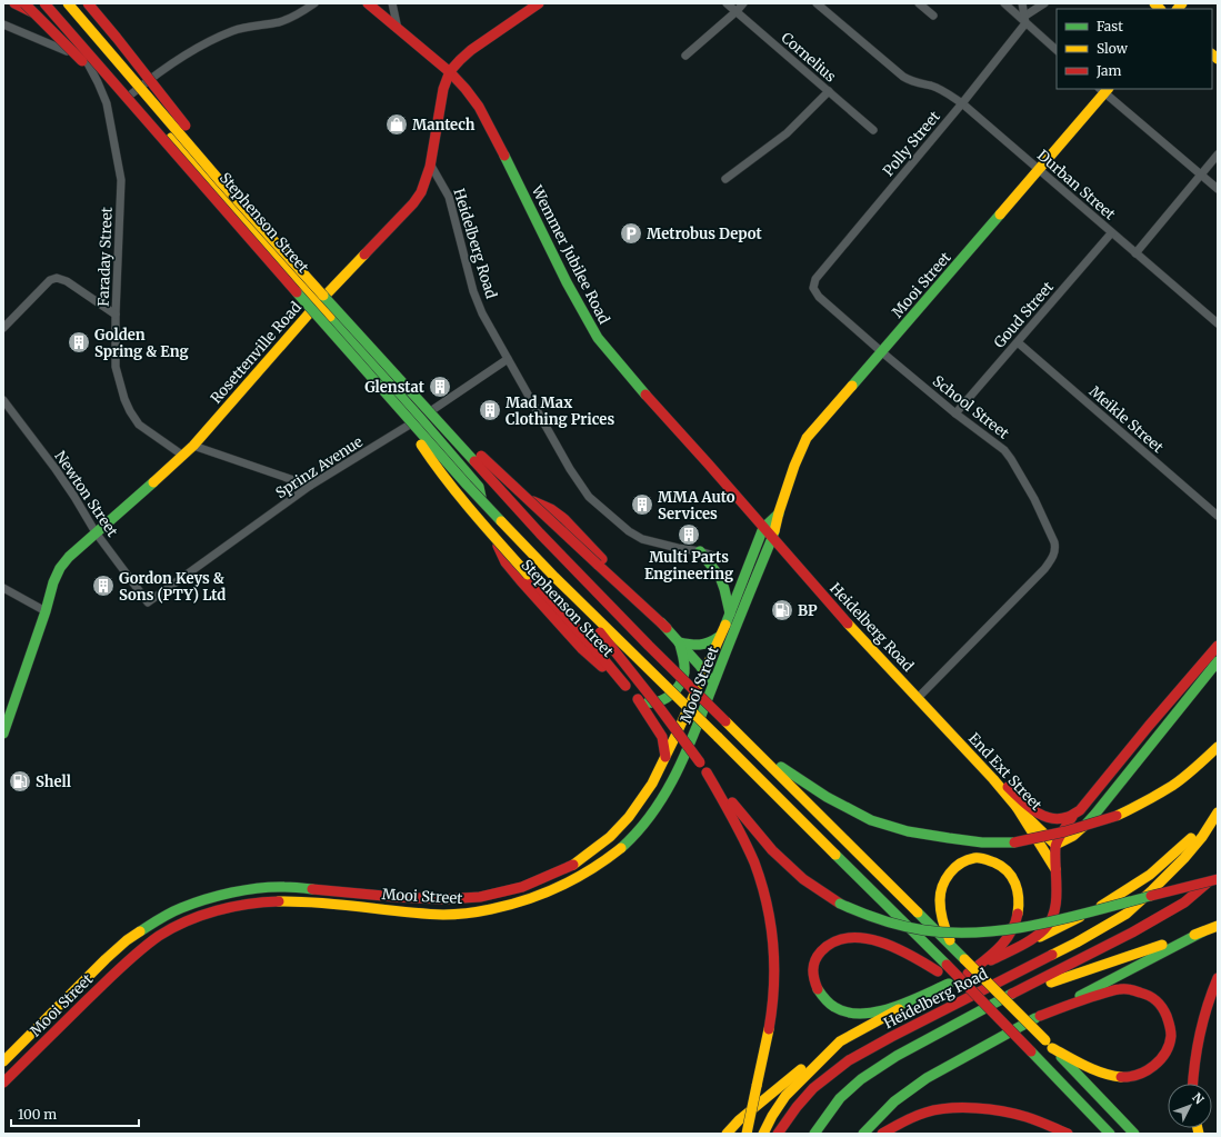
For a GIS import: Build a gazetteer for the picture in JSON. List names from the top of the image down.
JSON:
{
  "streets": {
    "main road": [
      "Stephenson Street",
      "Heidelberg Road",
      "Wemmer Jubilee Road",
      "Mooi Street",
      "Rosettenville Road",
      "End Ext Street"
    ],
    "street": [
      "Cornelius",
      "Polly Street",
      "Durban Street",
      "Faraday Street",
      "Goud Street",
      "School Street",
      "Meikle Street",
      "Sprinz Avenue",
      "Newton Street"
    ]
  },
  "crossings": [
    ["Polly Street", "Durban Street"],
    ["Polly Street", "School Street"],
    ["Durban Street", "Mooi Street"],
    ["Durban Street", "Goud Street"],
    ["Stephenson Street", "Faraday Street"],
    ["Stephenson Street", "Mooi Street"],
    ["Stephenson Street", "Rosettenville Road"],
    ["Stephenson Street", "Sprinz Avenue"],
    ["Heidelberg Road", "Wemmer Jubilee Road"],
    ["Heidelberg Road", "Mooi Street"],
    ["Heidelberg Road", "Rosettenville Road"],
    ["Heidelberg Road", "School Street"],
    ["Heidelberg Road", "Sprinz Avenue"],
    ["Heidelberg Road", "End Ext Street"],
    ["Wemmer Jubilee Road", "Mooi Street"],
    ["Wemmer Jubilee Road", "Rosettenville Road"],
    ["Faraday Street", "Rosettenville Road"],
    ["Mooi Street", "School Street"],
    ["Goud Street", "School Street"],
    ["Goud Street", "Meikle Street"],
    ["Rosettenville Road", "Newton Street"],
    ["Sprinz Avenue", "Newton Street"]
  ],
  "places": {
    "shop": ["Mantech"],
    "parking": ["Metrobus Depot"],
    "building": [
      "Golden Spring & Eng",
      "Glenstat",
      "Mad Max Clothing Prices",
      "MMA Auto Services",
      "Multi Parts Engineering",
      "Gordon Keys & Sons (PTY) Ltd"
    ],
    "fuel station": ["BP", "Shell"]
  },
  "legend": ["Fast", "Slow", "Jam"],
  "scale_bar": "100 m",
  "north": "top right"
}
